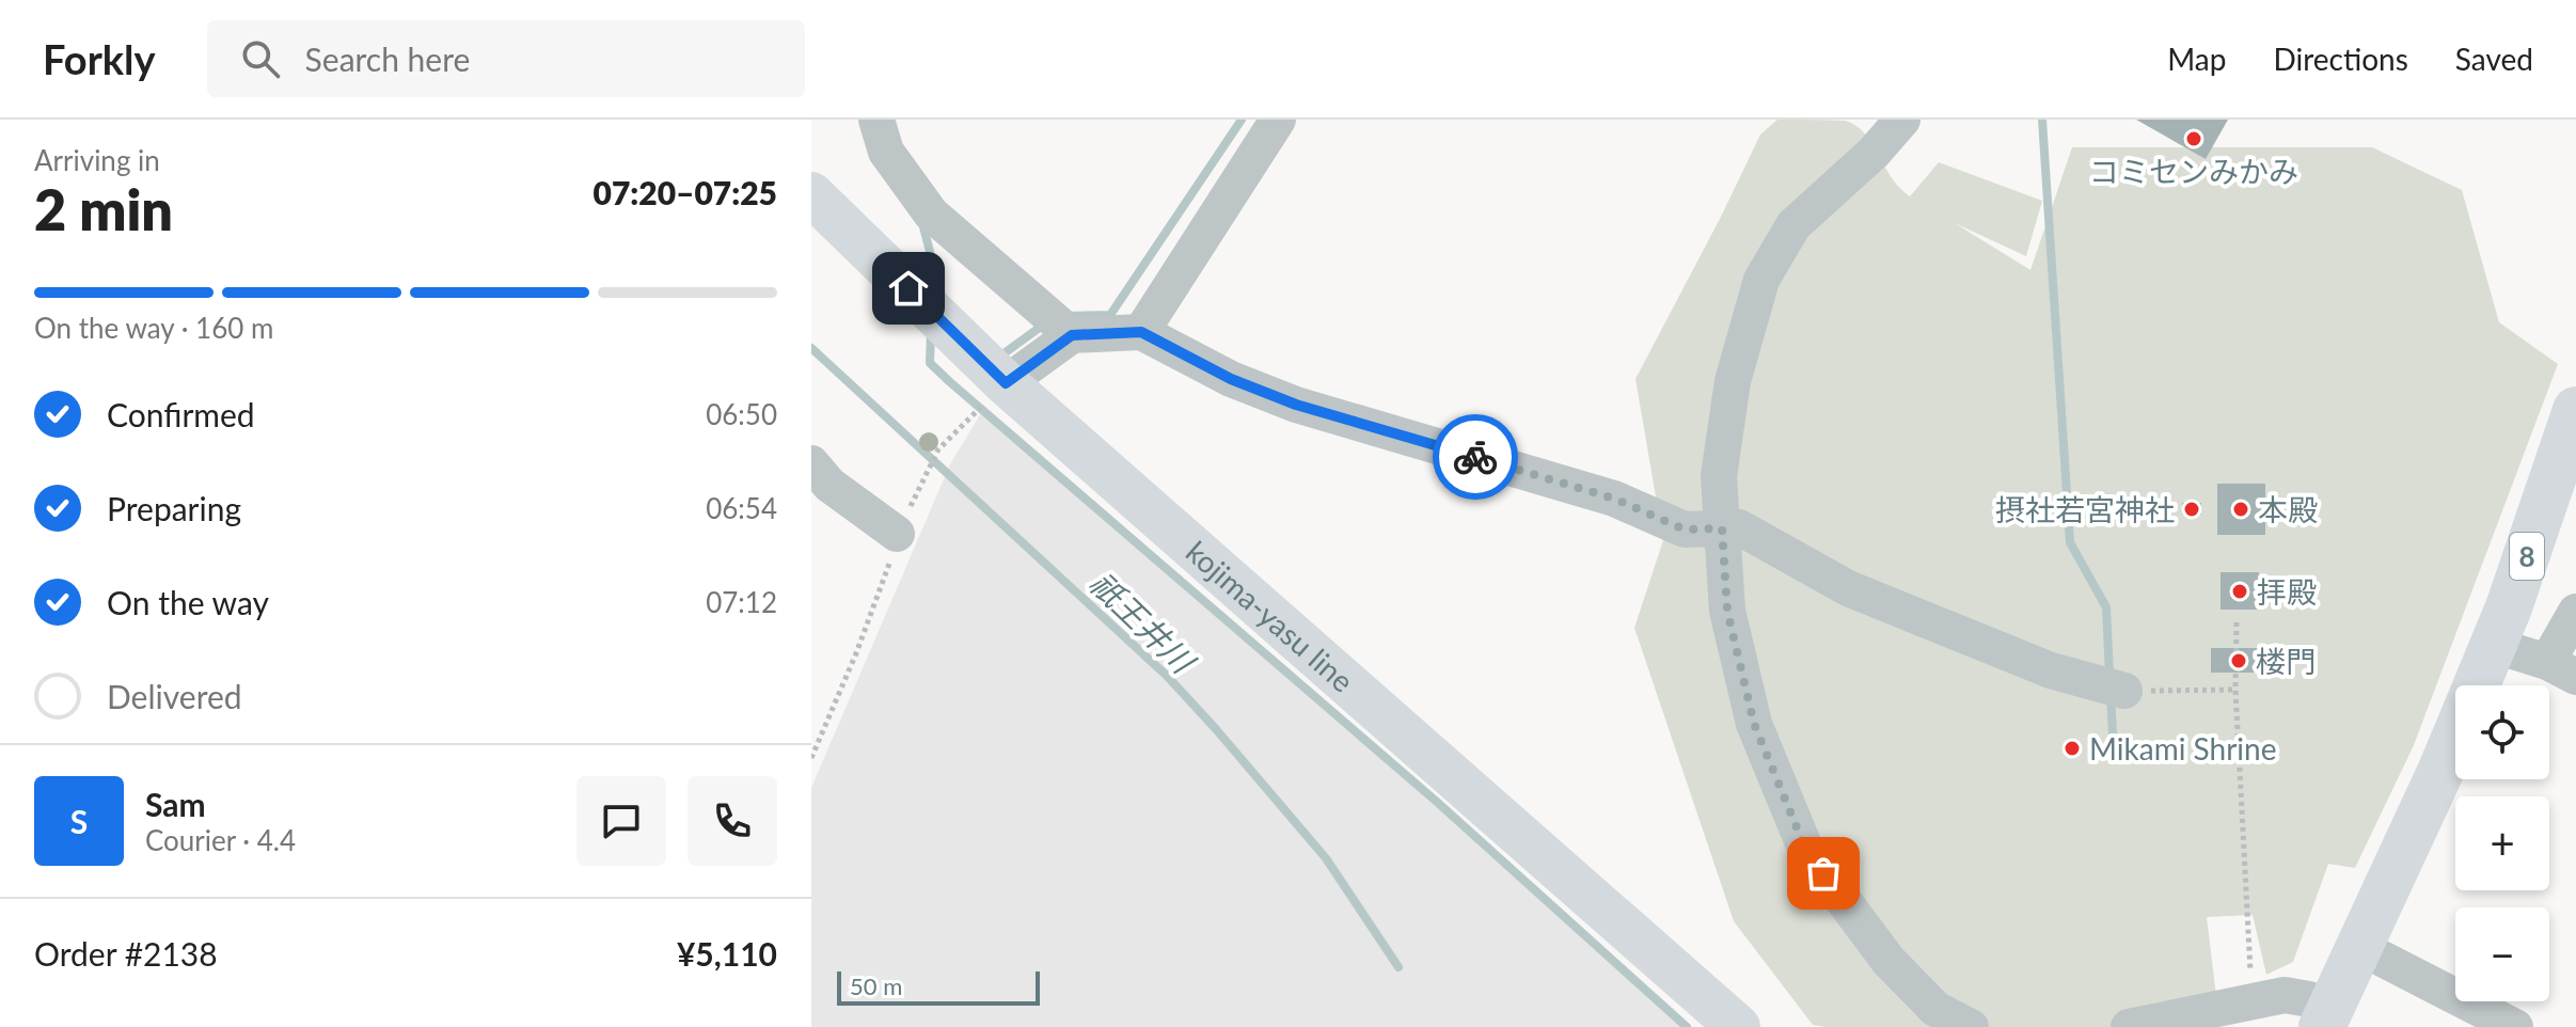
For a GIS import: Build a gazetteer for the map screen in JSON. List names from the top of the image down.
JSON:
{
  "streets": {
    "highway": ["8"],
    "main road": ["kojima-yasu line"]
  },
  "water": ["祇王井川"],
  "places": [
    "コミセンみかみ",
    "摂社若宮神社",
    "本殿",
    "拝殿",
    "楼門",
    "Mikami Shrine"
  ],
  "scale_bar": "50 m",
  "page": {
    "header": "Forkly",
    "search": "Search here",
    "nav": ["Map", "Directions", "Saved"],
    "heading": ["2 min", "Arriving in", "07:20–07:25"],
    "panel": [
      "Sam",
      "Courier · 4.4",
      "Order #2138",
      "¥5,110"
    ],
    "bar": "On the way · 160 m",
    "list": [
      ["Confirmed", "06:50"],
      ["Preparing", "06:54"],
      ["On the way", "07:12"],
      "Delivered"
    ],
    "map_buttons": ["+", "−"],
    "round": "S",
    "scale": "50 m"
  }
}
